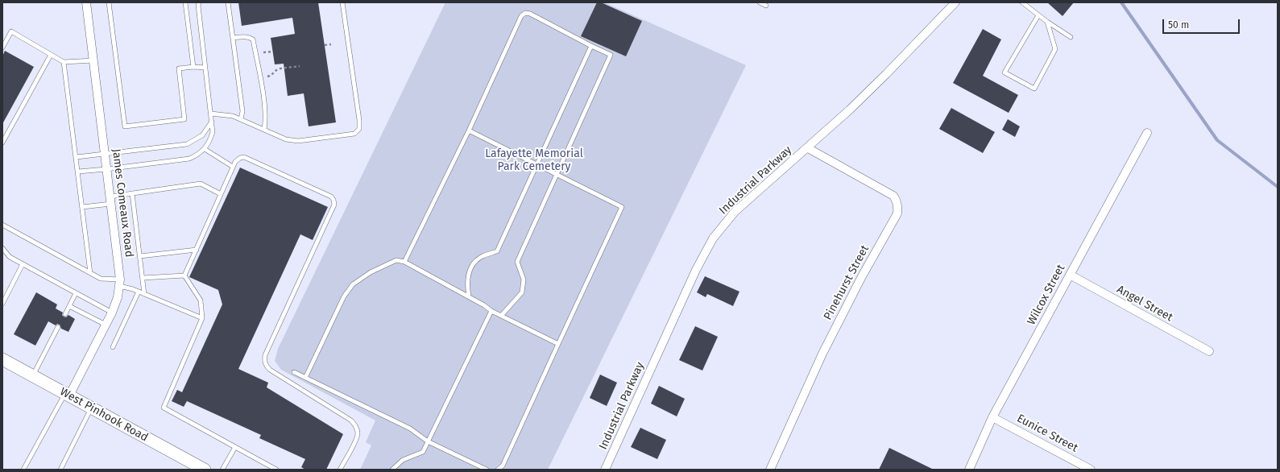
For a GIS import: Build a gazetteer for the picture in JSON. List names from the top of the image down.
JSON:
{
  "streets": {
    "main road": ["West Pinhook Road"],
    "street": [
      "Industrial Parkway",
      "James Comeaux Road",
      "Pinehurst Street",
      "Wilcox Street",
      "Angel Street",
      "Eunice Street"
    ]
  },
  "crossings": [
    ["Industrial Parkway", "Pinehurst Street"],
    ["James Comeaux Road", "West Pinhook Road"],
    ["Wilcox Street", "Angel Street"],
    ["Wilcox Street", "Eunice Street"]
  ],
  "parks": ["Lafayette Memorial Park Cemetery"],
  "scale_bar": "50 m"
}
